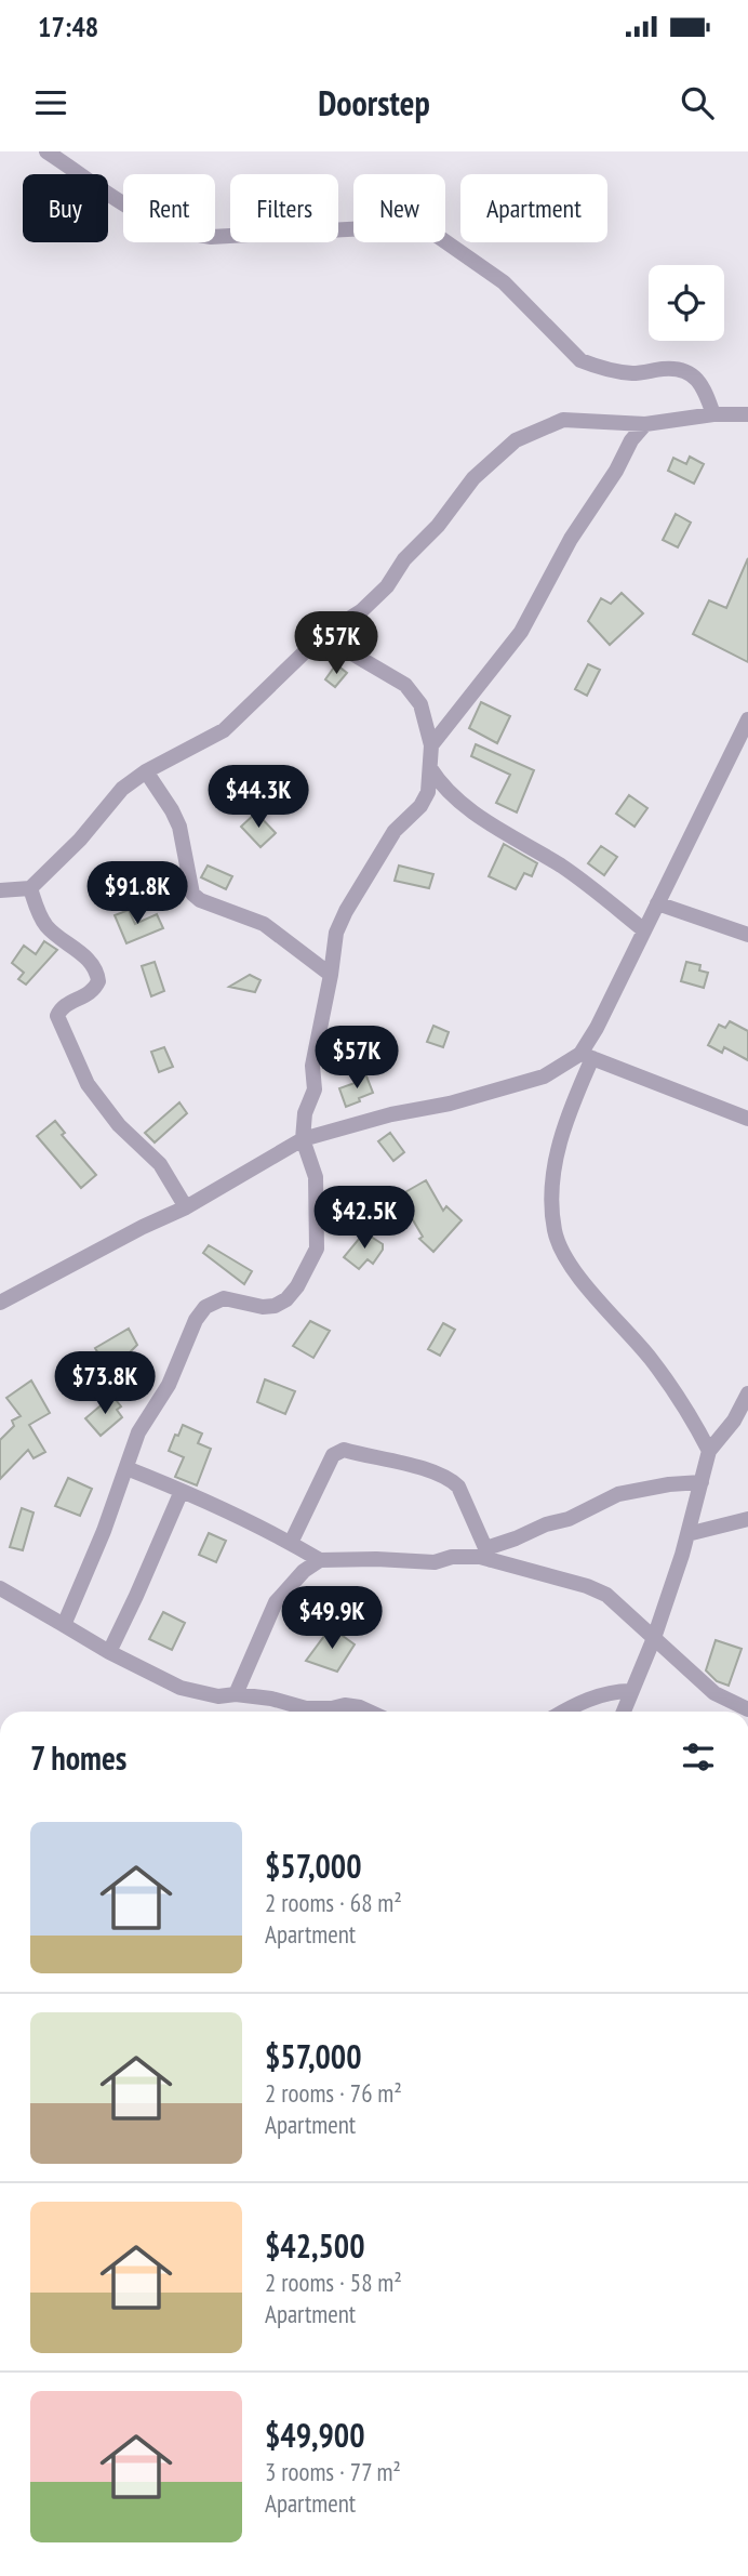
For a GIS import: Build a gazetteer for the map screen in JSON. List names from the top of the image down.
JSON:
{
  "page": {
    "status": "17:48",
    "header": "Doorstep",
    "chip": [
      "Buy",
      "Rent",
      "Filters",
      "New",
      "Apartment"
    ],
    "price": [
      "$57K",
      "$44.3K",
      "$91.8K",
      "$57K",
      "$42.5K",
      "$73.8K",
      "$49.9K"
    ],
    "heading": "7 homes",
    "list": [
      {
        "name": "$57,000",
        "note": "2 rooms · 68 m² · Apartment"
      },
      {
        "name": "$57,000",
        "note": "2 rooms · 76 m² · Apartment"
      },
      {
        "name": "$42,500",
        "note": "2 rooms · 58 m² · Apartment"
      },
      {
        "name": "$49,900",
        "note": "3 rooms · 77 m² · Apartment"
      }
    ]
  }
}
